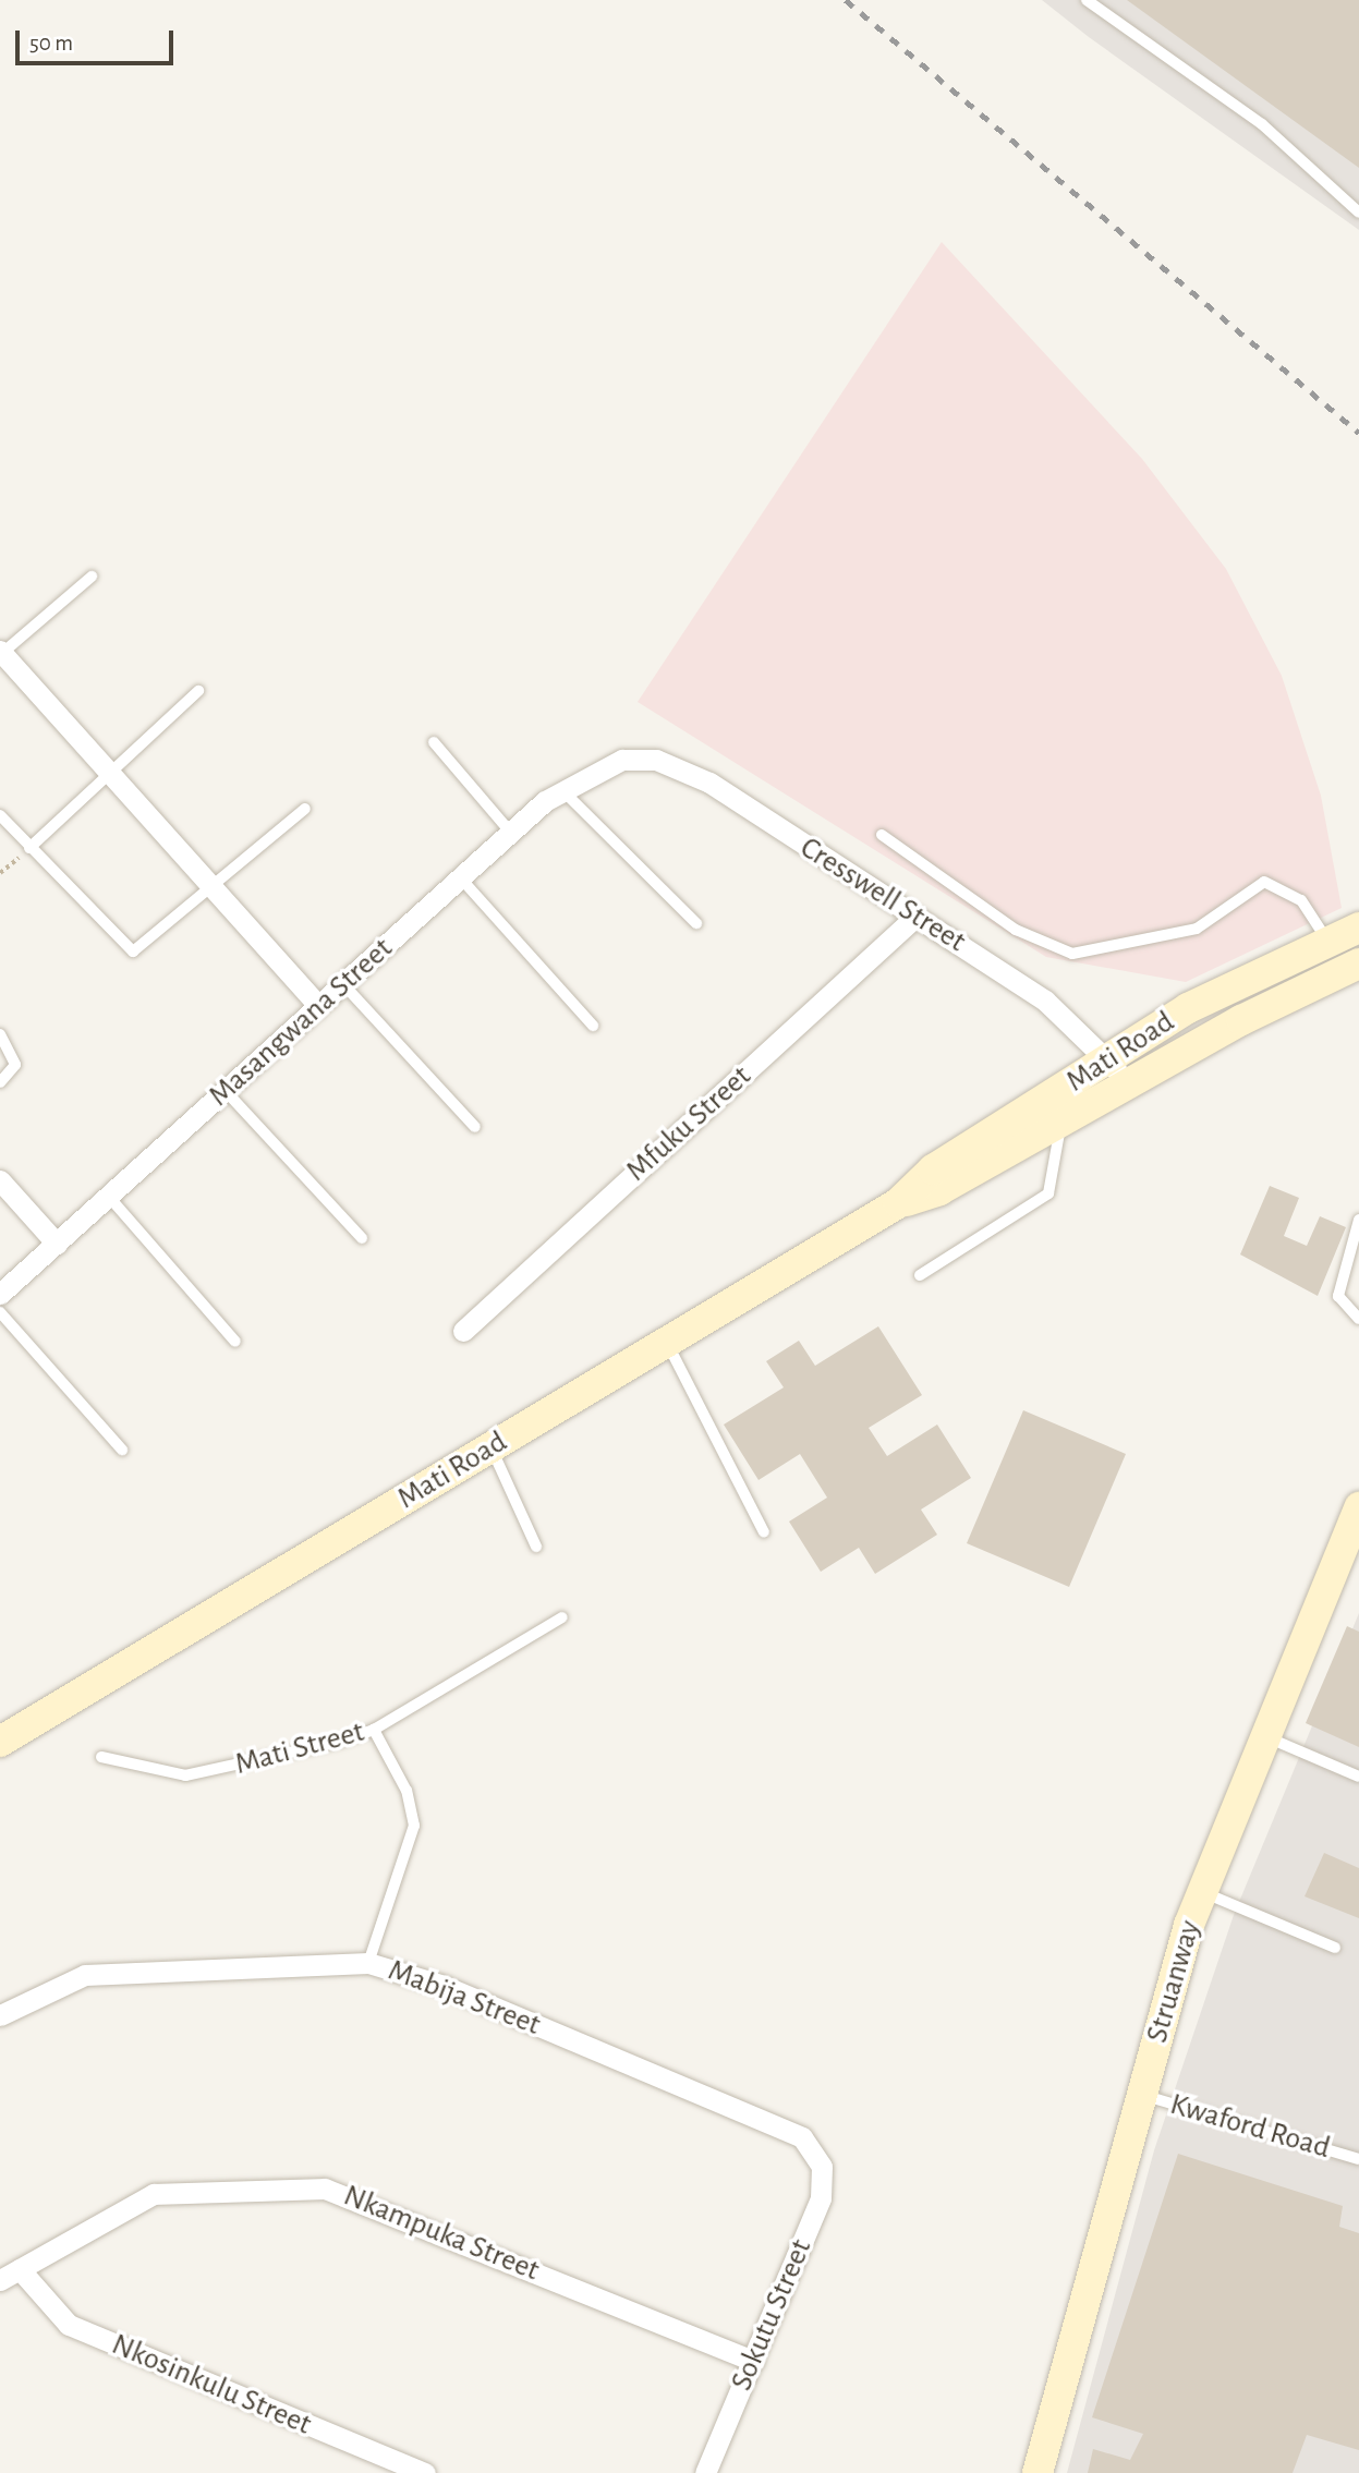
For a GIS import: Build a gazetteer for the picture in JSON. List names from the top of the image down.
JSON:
{
  "streets": {
    "street": [
      "Cresswell Street",
      "Masangwana Street",
      "Mati Road",
      "Mfuku Street",
      "Struanway",
      "Mabija Street",
      "Nkampuka Street",
      "Sokutu Street",
      "Nkosinkulu Street"
    ],
    "lane": ["Mati Street", "Kwaford Road"]
  },
  "crossings": [
    ["Cresswell Street", "Masangwana Street"],
    ["Cresswell Street", "Mati Road"],
    ["Cresswell Street", "Mfuku Street"],
    ["Struanway", "Kwaford Road"],
    ["Mabija Street", "Sokutu Street"],
    ["Nkampuka Street", "Sokutu Street"],
    ["Nkampuka Street", "Nkosinkulu Street"]
  ],
  "scale_bar": "50 m"
}
